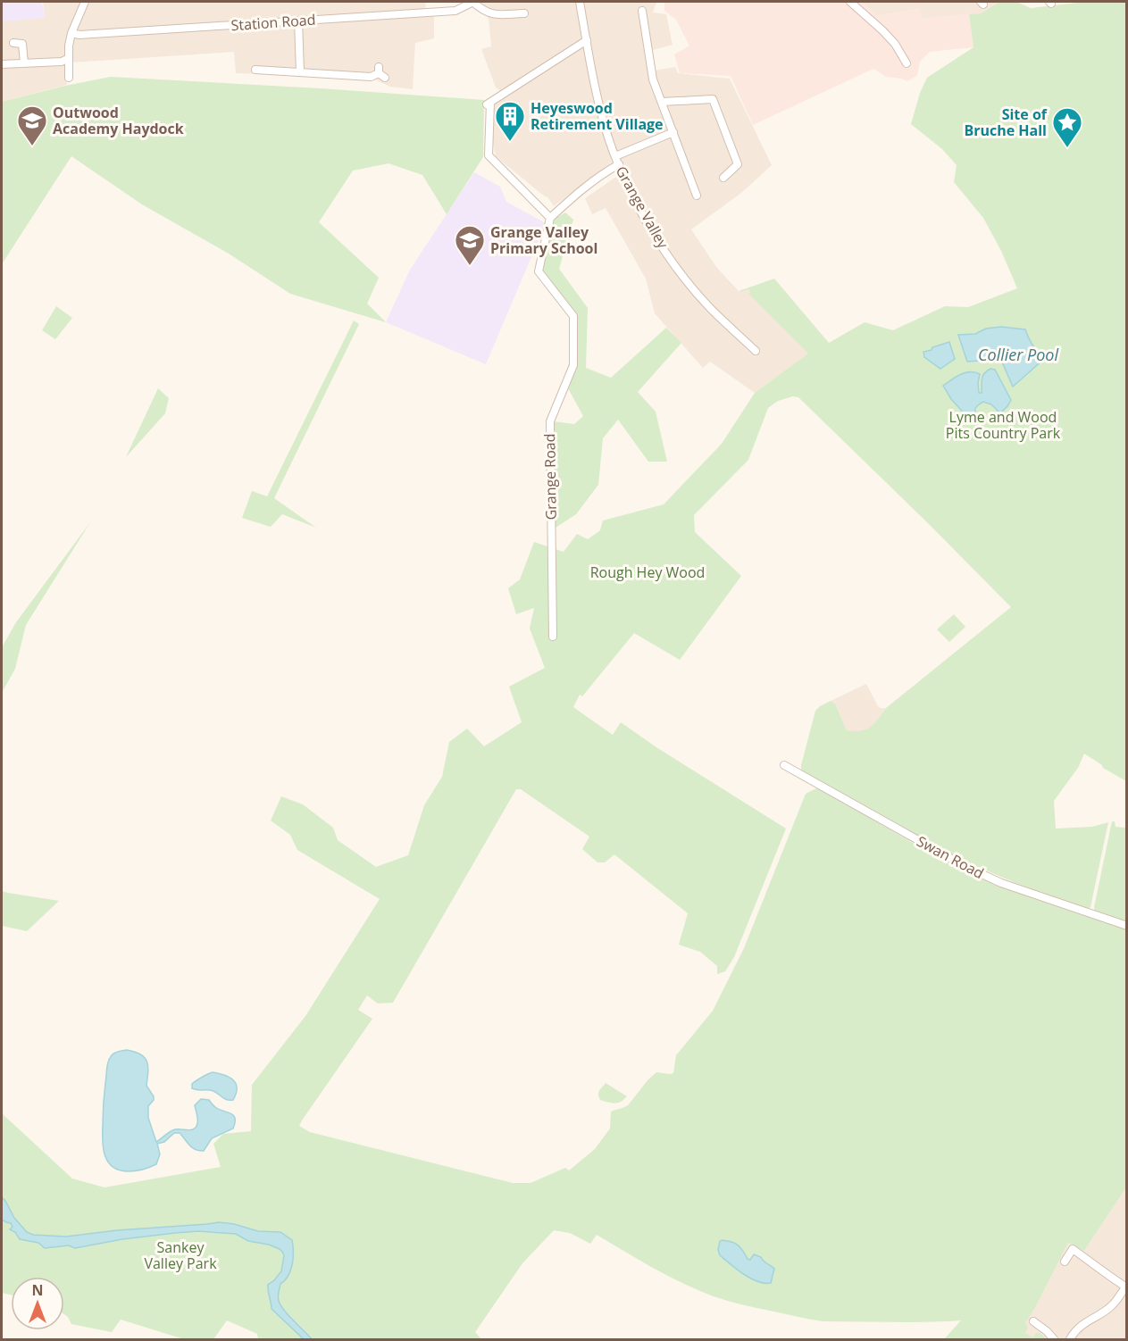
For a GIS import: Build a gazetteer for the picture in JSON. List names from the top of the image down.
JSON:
{
  "streets": {
    "street": [
      "Station Road",
      "Grange Valley",
      "Grange Road",
      "Swan Road"
    ]
  },
  "water": ["Collier Pool"],
  "parks": ["Lyme and Wood Pits Country Park", "Rough Hey Wood", "Sankey Valley Park"],
  "places": {
    "building": ["Heyeswood Retirement Village"],
    "school or university": ["Outwood Academy Haydock", "Grange Valley Primary School"],
    "place": ["Site of Bruche Hall"]
  },
  "north": "top"
}
